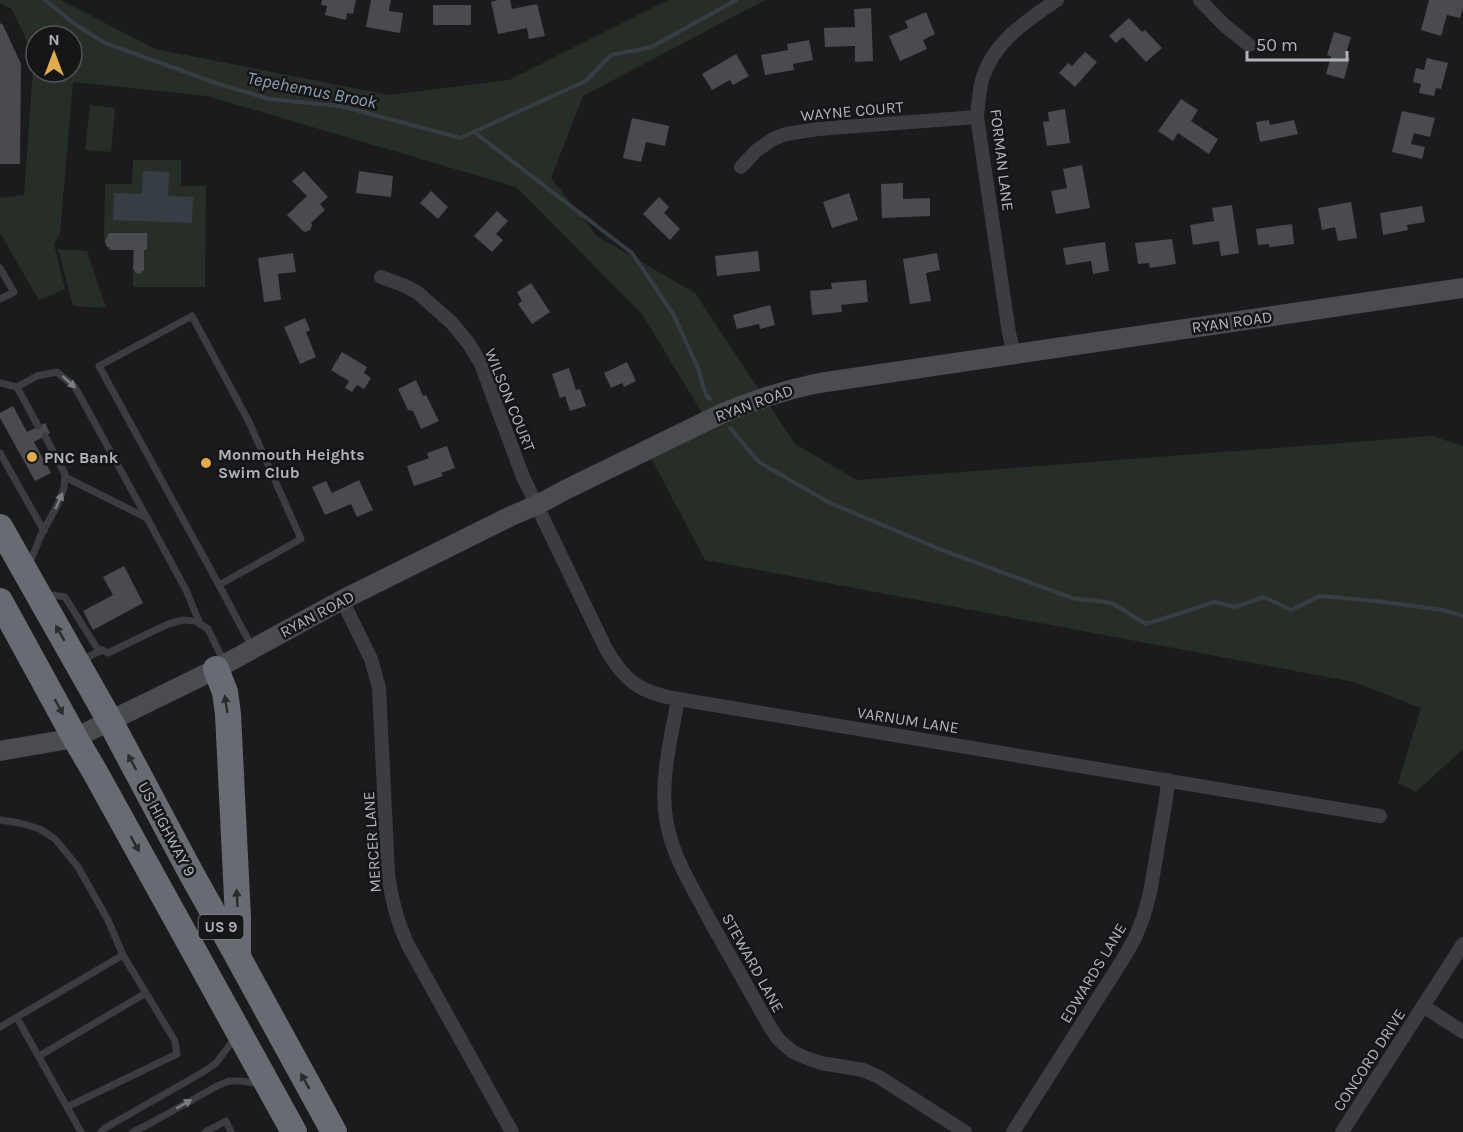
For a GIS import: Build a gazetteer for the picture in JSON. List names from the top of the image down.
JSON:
{
  "streets": {
    "highway": ["US HIGHWAY 9", "US 9"],
    "street": [
      "WAYNE COURT",
      "FORMAN LANE",
      "RYAN ROAD",
      "WILSON COURT",
      "VARNUM LANE",
      "MERCER LANE",
      "STEWARD LANE",
      "EDWARDS LANE",
      "CONCORD DRIVE"
    ]
  },
  "crossings": [
    ["WAYNE COURT", "FORMAN LANE"],
    ["FORMAN LANE", "RYAN ROAD"],
    ["RYAN ROAD", "WILSON COURT"],
    ["RYAN ROAD", "VARNUM LANE"],
    ["RYAN ROAD", "US HIGHWAY 9"],
    ["RYAN ROAD", "MERCER LANE"],
    ["RYAN ROAD", "US 9"],
    ["WILSON COURT", "VARNUM LANE"],
    ["VARNUM LANE", "STEWARD LANE"],
    ["VARNUM LANE", "EDWARDS LANE"]
  ],
  "water": ["Tepehemus Brook"],
  "places": ["PNC Bank", "Monmouth Heights Swim Club"],
  "scale_bar": "50 m",
  "north": "top"
}
